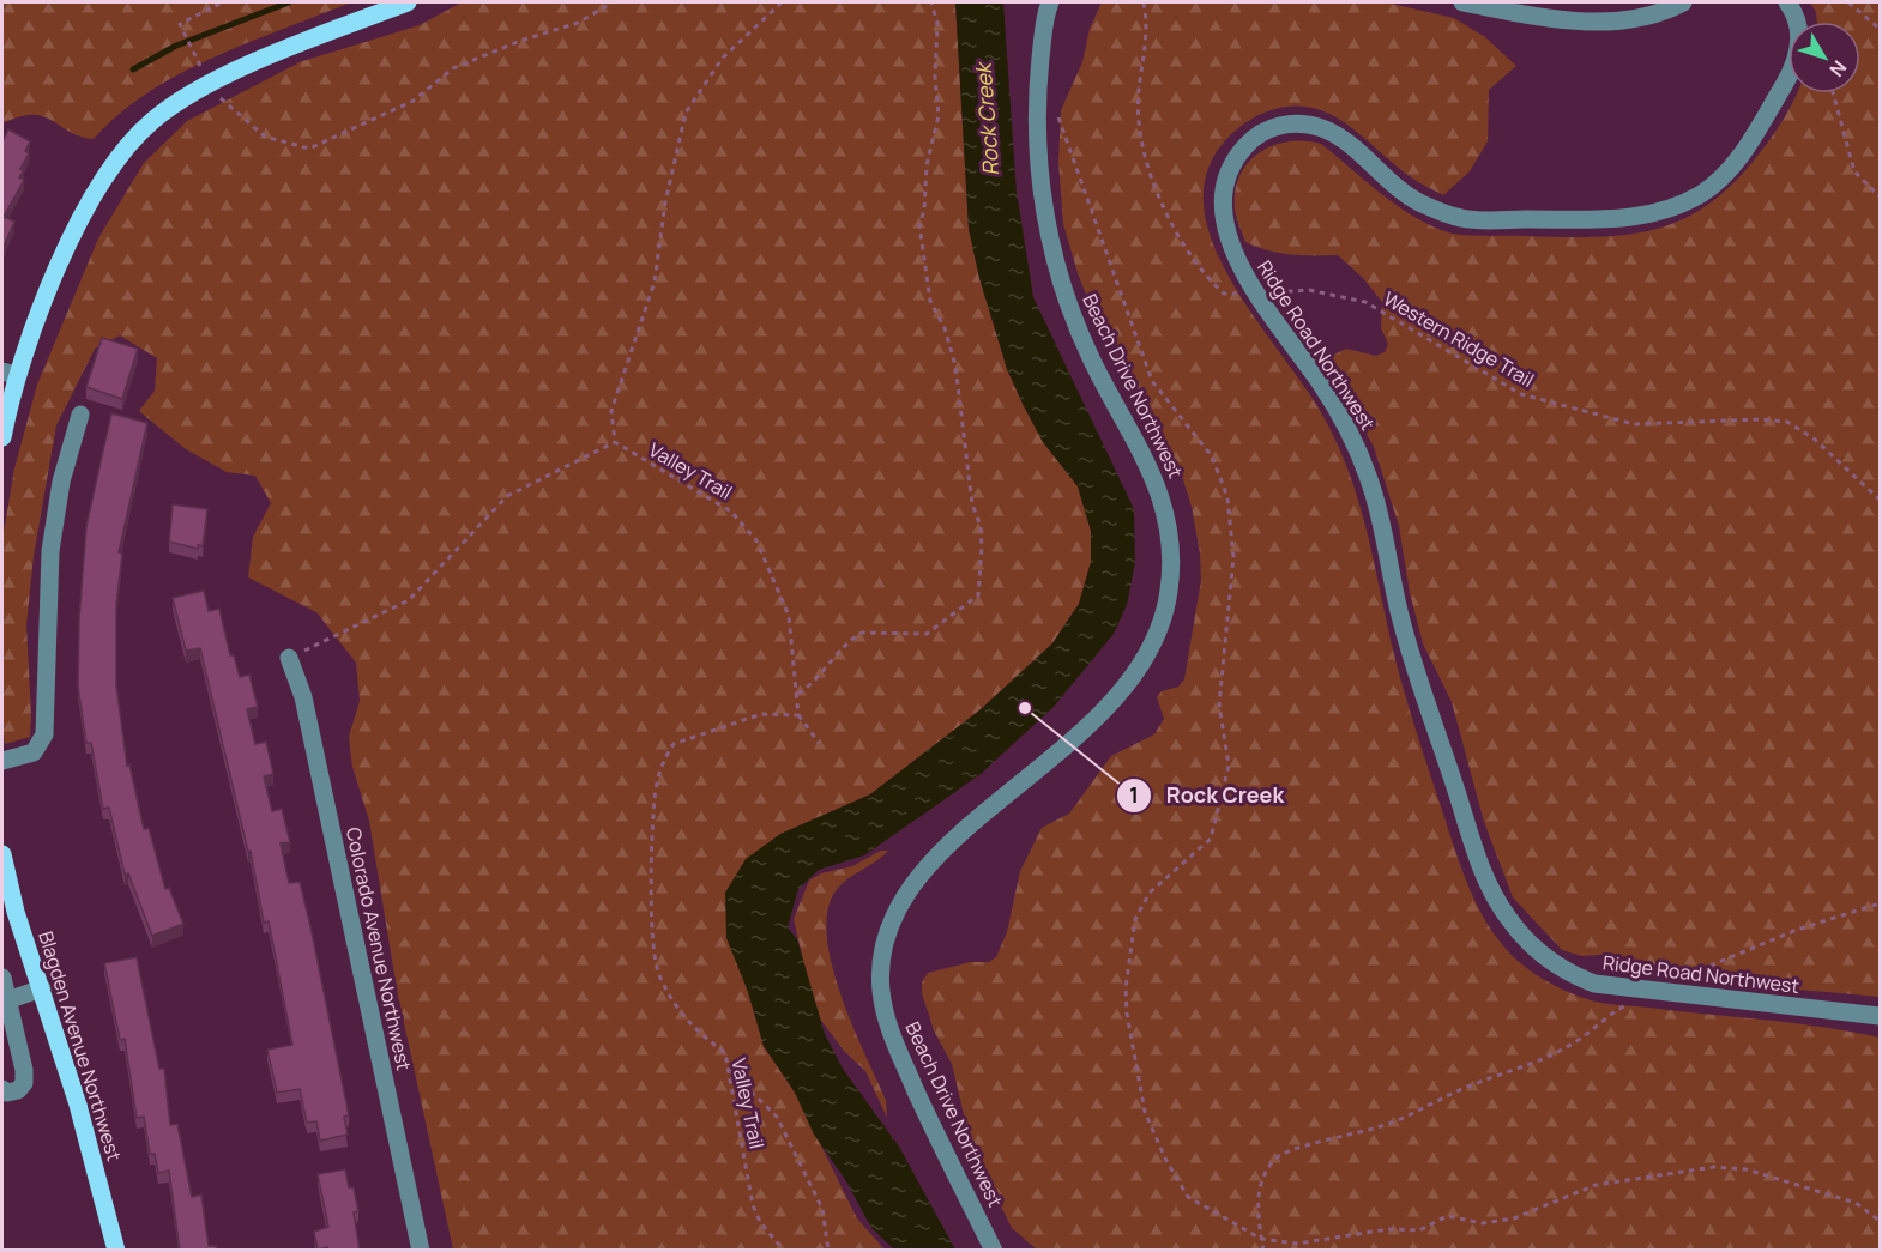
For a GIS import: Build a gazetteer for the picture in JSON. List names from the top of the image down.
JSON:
{
  "streets": {
    "main road": ["Blagden Avenue Northwest"],
    "street": ["Ridge Road Northwest", "Beach Drive Northwest", "Colorado Avenue Northwest"],
    "path": ["Western Ridge Trail", "Valley Trail"]
  },
  "crossings": [
    ["Western Ridge Trail", "Ridge Road Northwest"]
  ],
  "water": ["Rock Creek"],
  "places": ["Rock Creek"],
  "north": "bottom right"
}
